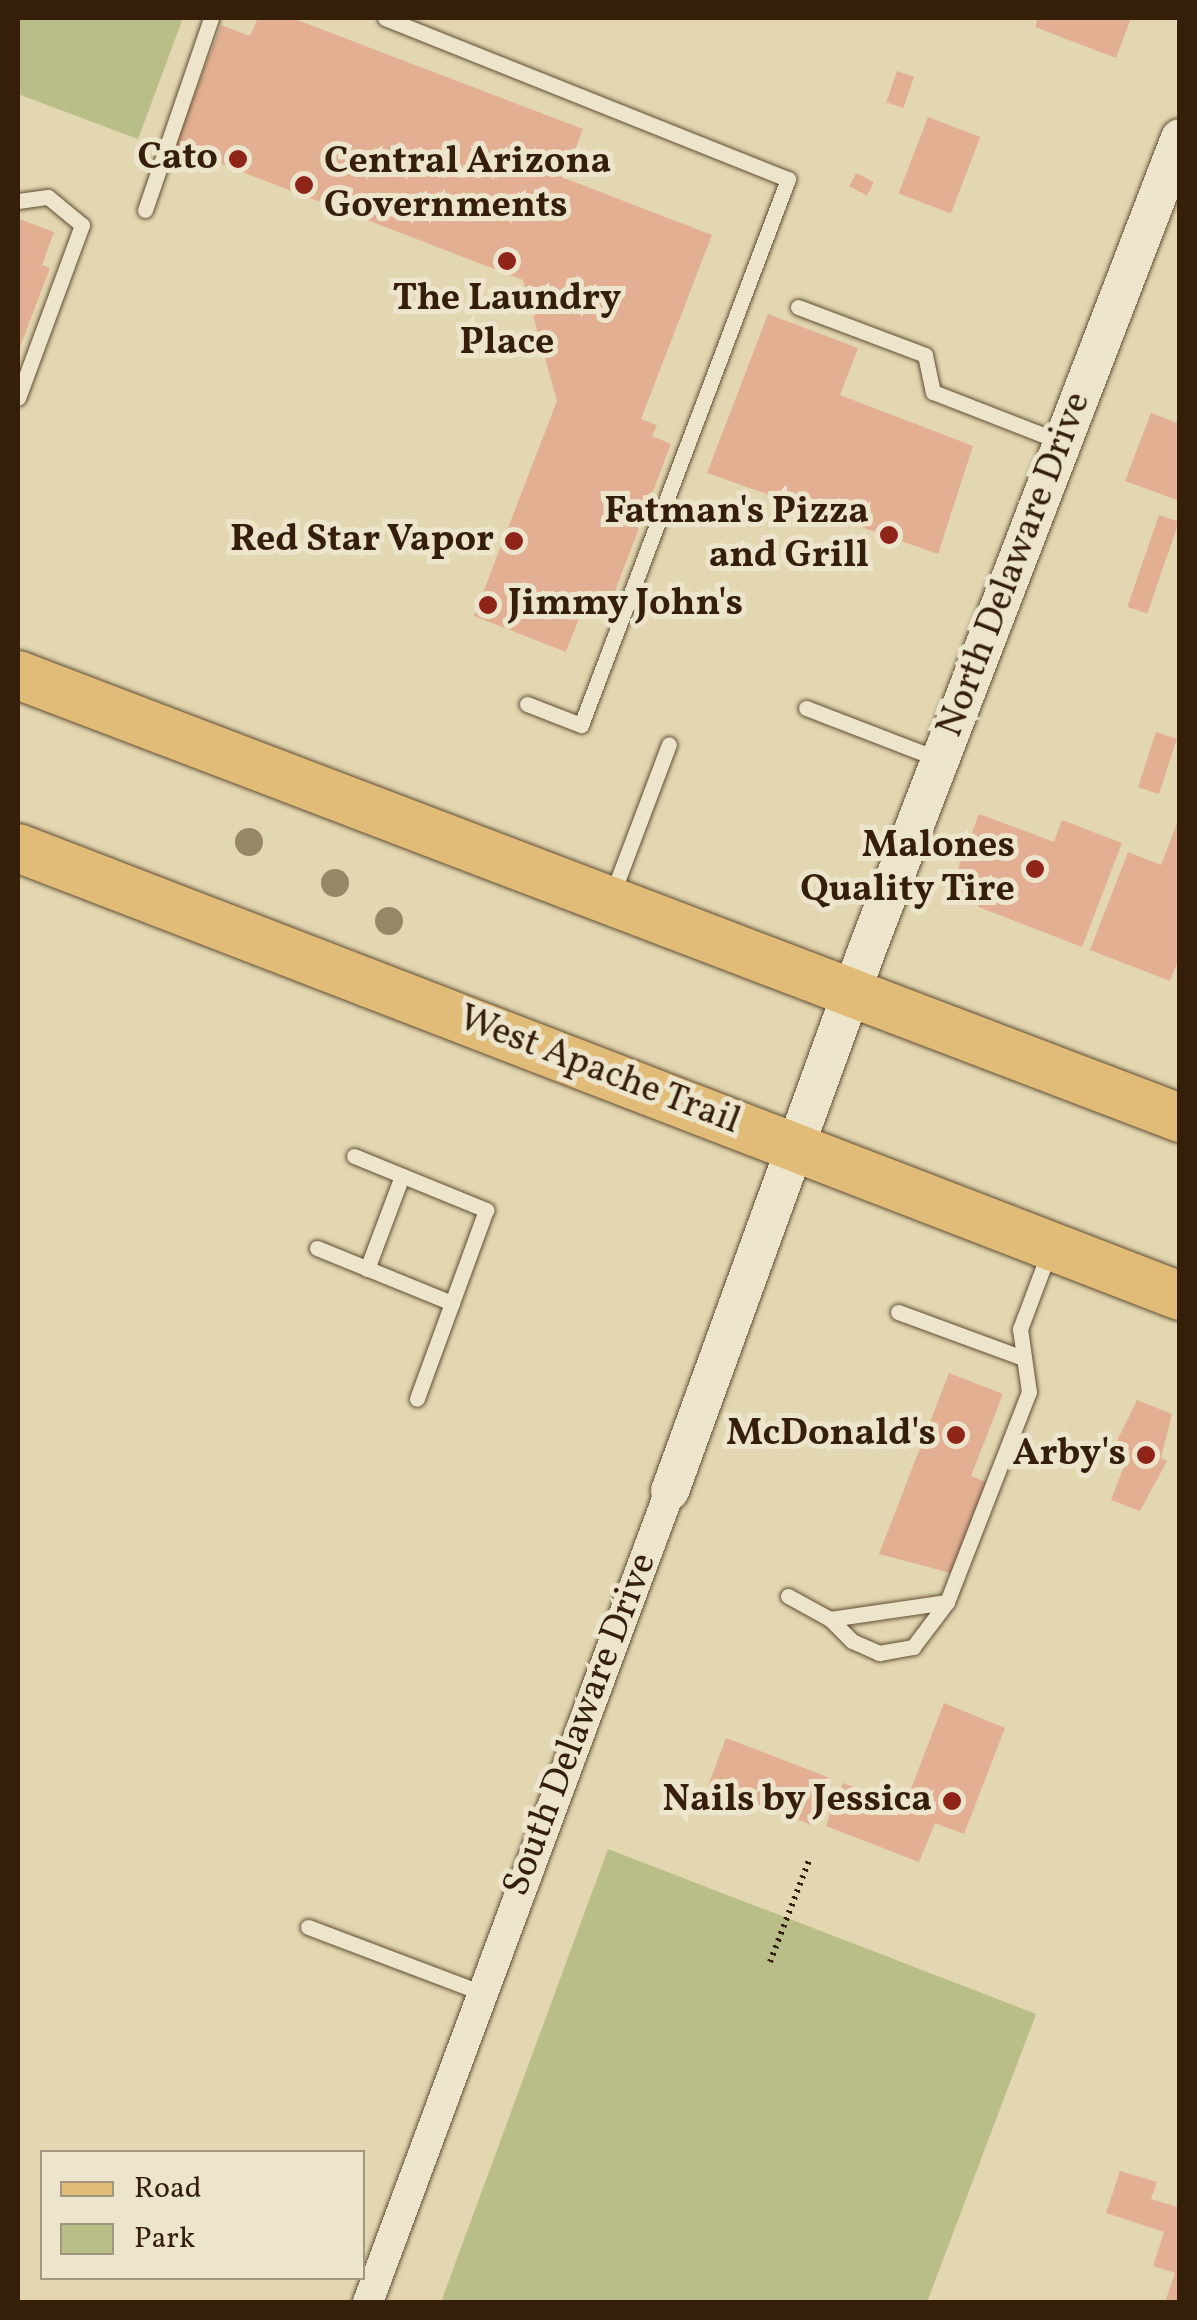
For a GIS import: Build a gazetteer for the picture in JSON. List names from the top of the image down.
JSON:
{
  "streets": {
    "main road": ["West Apache Trail"],
    "street": ["North Delaware Drive", "South Delaware Drive"]
  },
  "crossings": [
    ["North Delaware Drive", "West Apache Trail"],
    ["North Delaware Drive", "South Delaware Drive"],
    ["West Apache Trail", "South Delaware Drive"]
  ],
  "places": [
    "Cato",
    "Central Arizona Governments",
    "The Laundry Place",
    "Fatman's Pizza and Grill",
    "Red Star Vapor",
    "Jimmy John's",
    "Malones Quality Tire",
    "McDonald's",
    "Arby's",
    "Nails by Jessica"
  ],
  "legend": ["Road", "Park"]
}
